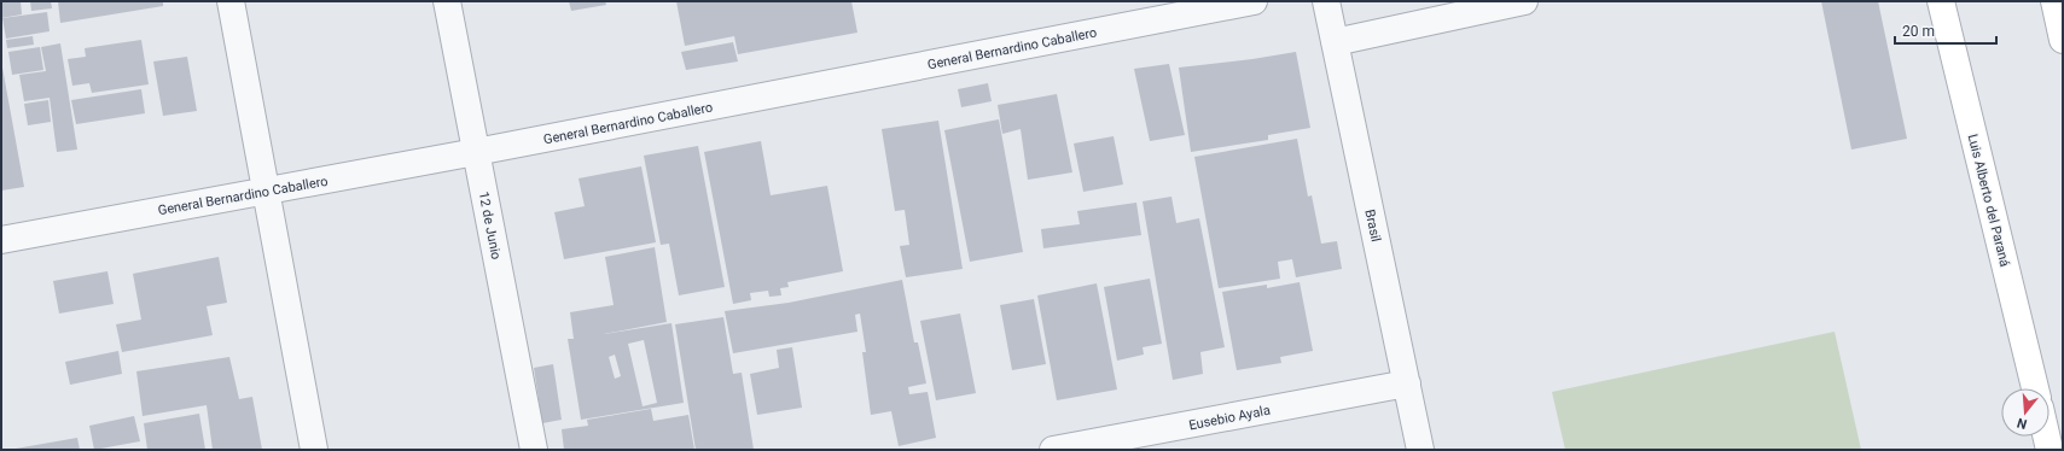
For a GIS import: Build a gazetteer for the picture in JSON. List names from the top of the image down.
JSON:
{
  "streets": {
    "main road": ["Luis Alberto del Paraná"],
    "street": [
      "General Bernardino Caballero",
      "12 de Junio",
      "Brasil",
      "Eusebio Ayala"
    ]
  },
  "crossings": [
    ["General Bernardino Caballero", "12 de Junio"],
    ["Brasil", "Eusebio Ayala"]
  ],
  "scale_bar": "20 m",
  "north": "bottom"
}
